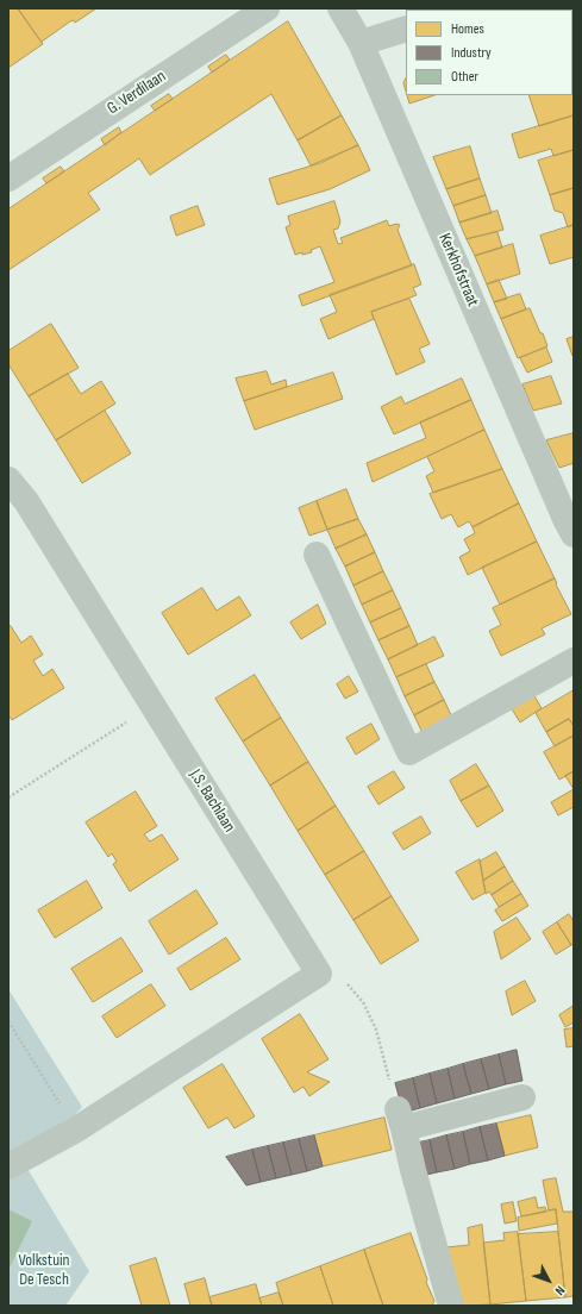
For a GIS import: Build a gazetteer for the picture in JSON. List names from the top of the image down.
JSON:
{
  "streets": {
    "street": ["G. Verdilaan", "Kerkhofstraat", "J.S. Bachlaan"]
  },
  "parks": ["Volkstuin De Tesch"],
  "legend": ["Homes", "Industry", "Other"],
  "north": "bottom right"
}
